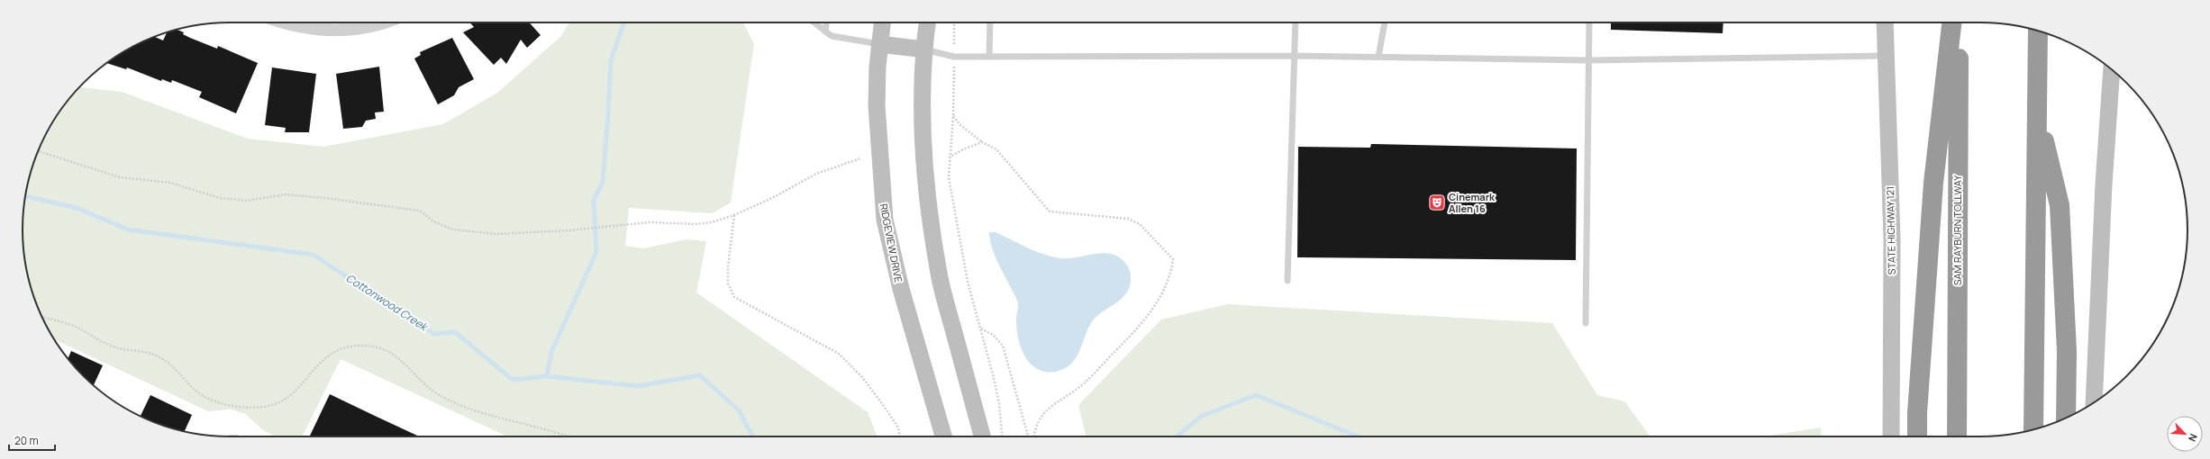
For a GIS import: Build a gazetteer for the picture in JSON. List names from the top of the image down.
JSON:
{
  "streets": {
    "highway": ["SAM RAYBURN TOLLWAY"],
    "main road": ["STATE HIGHWAY 121", "RIDGEVIEW DRIVE"]
  },
  "water": ["Cottonwood Creek"],
  "places": {
    "theatre": ["Cinemark Allen 16"]
  },
  "scale_bar": "20 m",
  "north": "bottom right"
}
